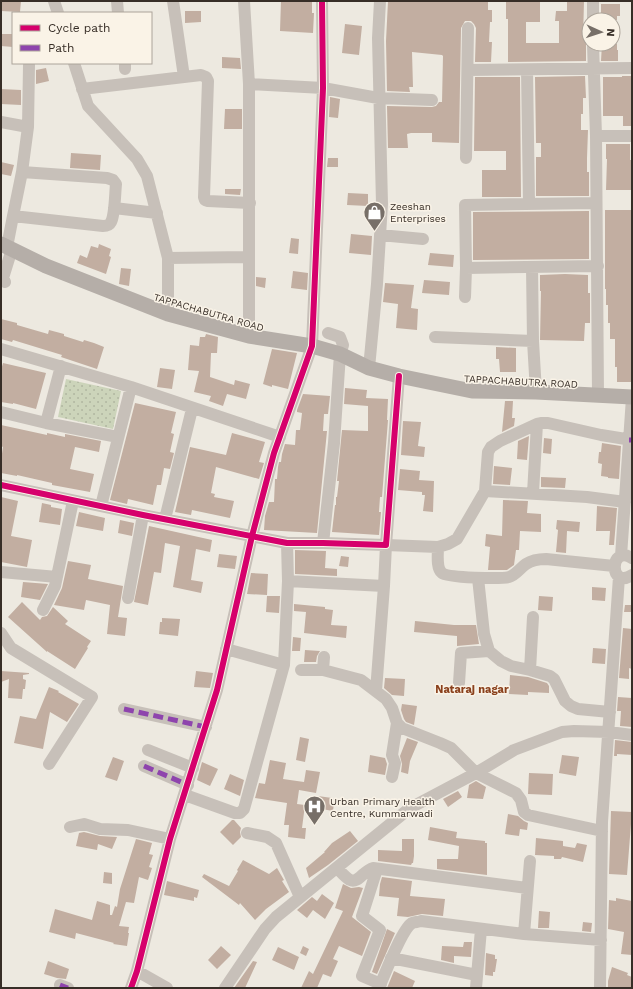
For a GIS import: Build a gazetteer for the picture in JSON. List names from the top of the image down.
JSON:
{
  "streets": {
    "main road": ["TAPPACHABUTRA ROAD"]
  },
  "districts": ["Nataraj nagar"],
  "places": {
    "shop": ["Zeeshan Enterprises"],
    "hospital": ["Urban Primary Health Centre, Kummarwadi"]
  },
  "legend": ["Cycle path", "Path"],
  "north": "right"
}
